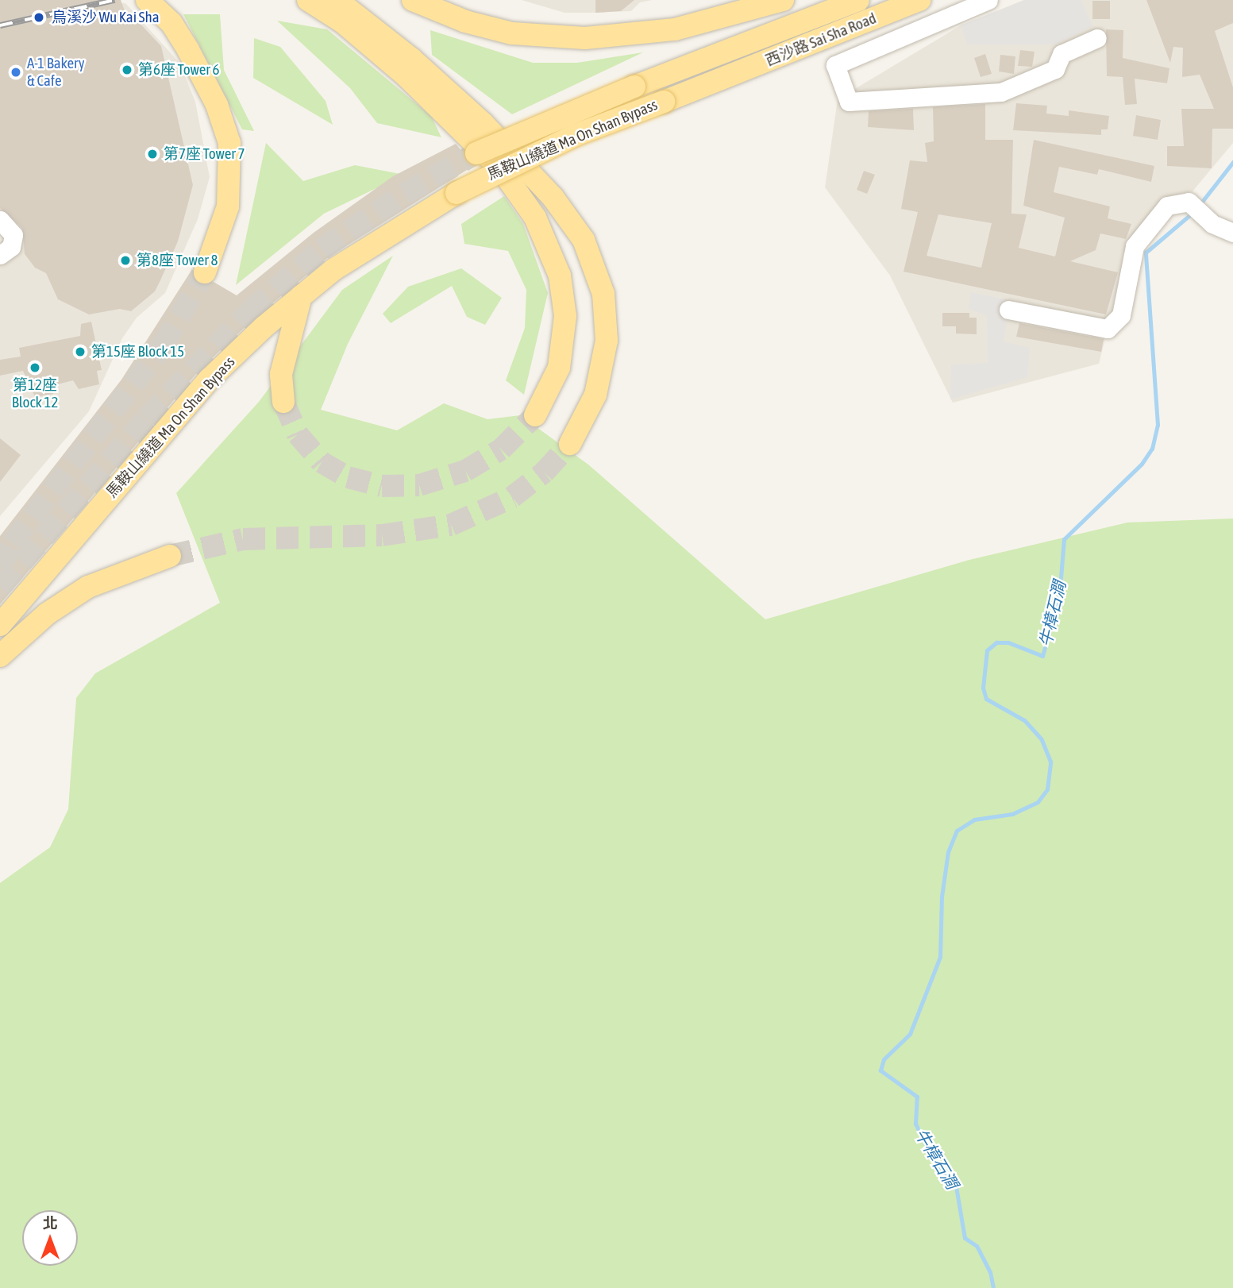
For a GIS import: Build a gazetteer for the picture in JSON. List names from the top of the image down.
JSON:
{
  "streets": {
    "main road": ["西沙路 Sai Sha Road", "馬鞍山繞道 Ma On Shan Bypass"]
  },
  "crossings": [
    ["西沙路 Sai Sha Road", "馬鞍山繞道 Ma On Shan Bypass"]
  ],
  "water": ["牛樟石澗"],
  "places": [
    "烏溪沙 Wu Kai Sha",
    "第6座 Tower 6",
    "A-1 Bakery & Cafe",
    "第7座 Tower 7",
    "第8座 Tower 8",
    "第15座 Block 15",
    "第12座 Block 12"
  ],
  "north": "top"
}
